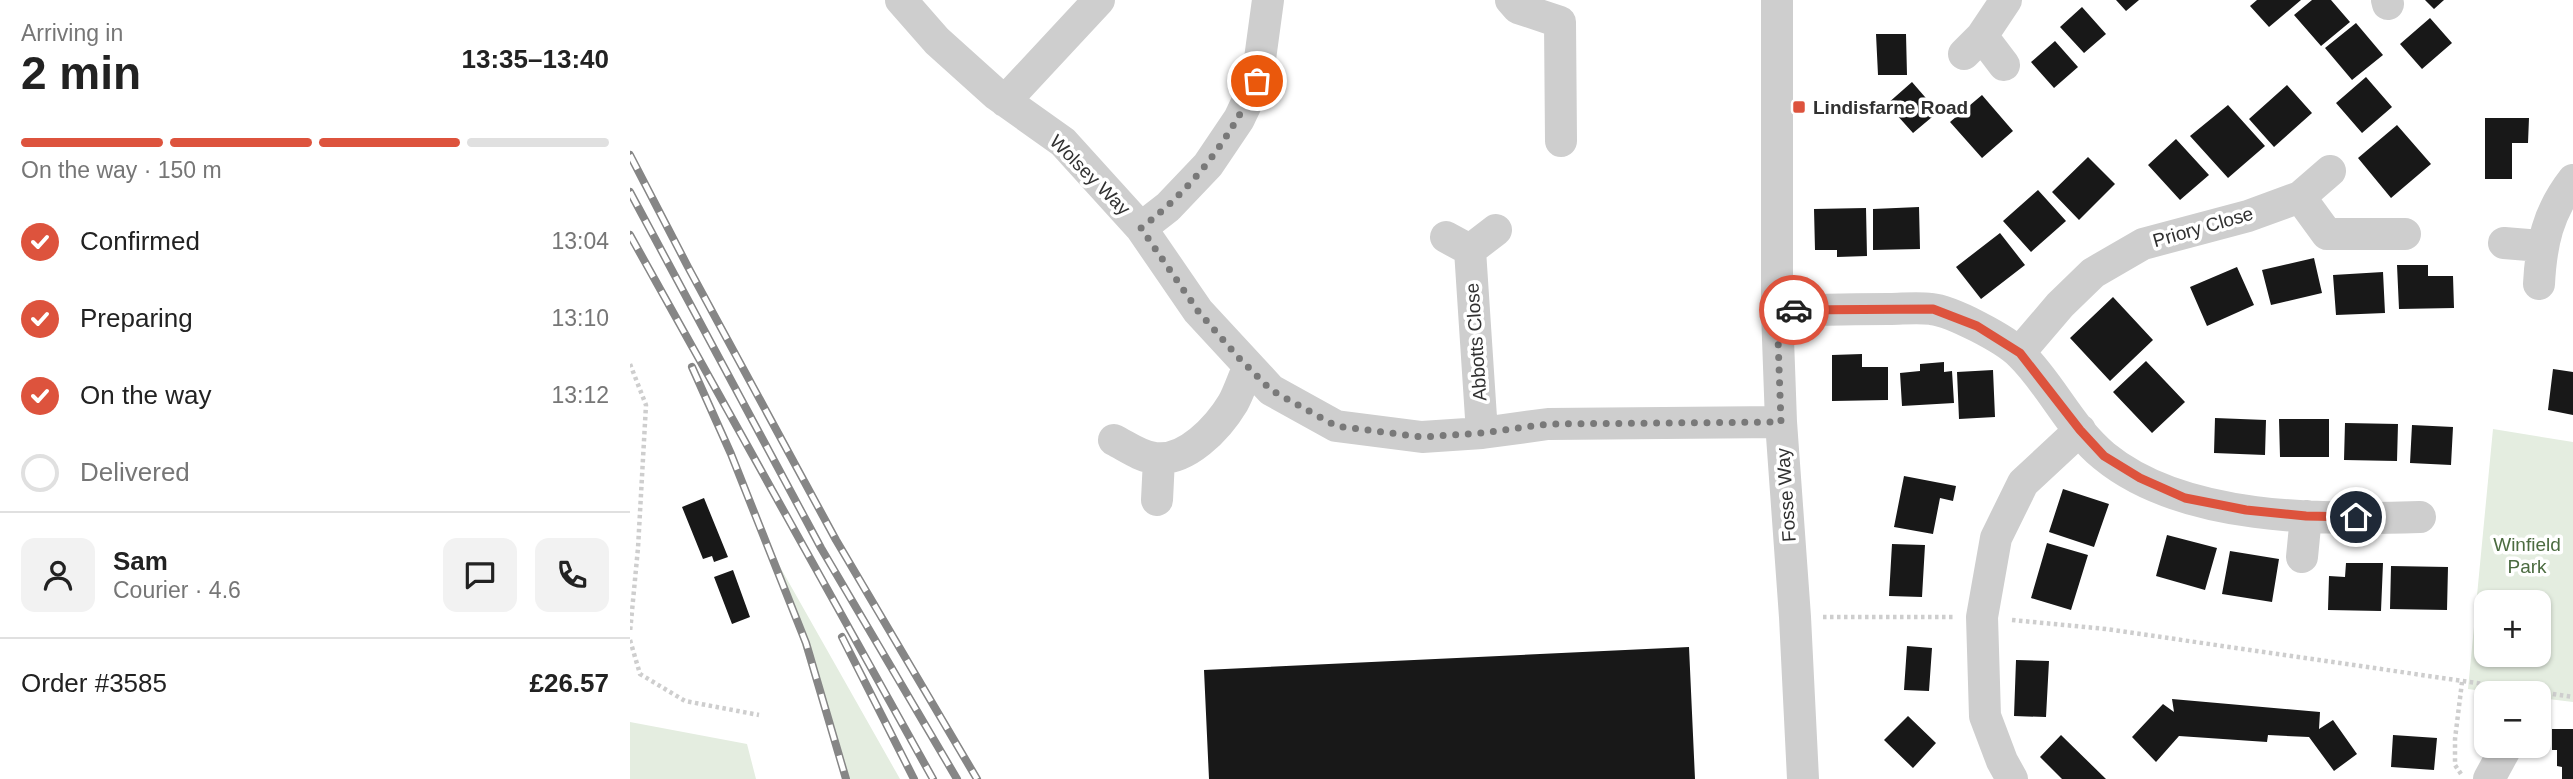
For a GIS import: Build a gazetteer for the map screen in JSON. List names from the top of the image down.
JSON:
{
  "streets": {
    "street": [
      "Wolsey Way",
      "Priory Close",
      "Abbotts Close",
      "Fosse Way"
    ]
  },
  "crossings": [
    ["Wolsey Way", "Abbotts Close"],
    ["Wolsey Way", "Fosse Way"]
  ],
  "parks": ["Winfield Park"],
  "places": {
    "transit": ["Lindisfarne Road"]
  },
  "page": {
    "heading": ["2 min", "Arriving in", "13:35–13:40"],
    "panel": [
      "Sam",
      "Courier · 4.6",
      "Order #3585",
      "£26.57"
    ],
    "bar": "On the way · 150 m",
    "list": [
      ["Confirmed", "13:04"],
      ["Preparing", "13:10"],
      ["On the way", "13:12"],
      "Delivered"
    ],
    "map_buttons": ["+", "−"]
  }
}
